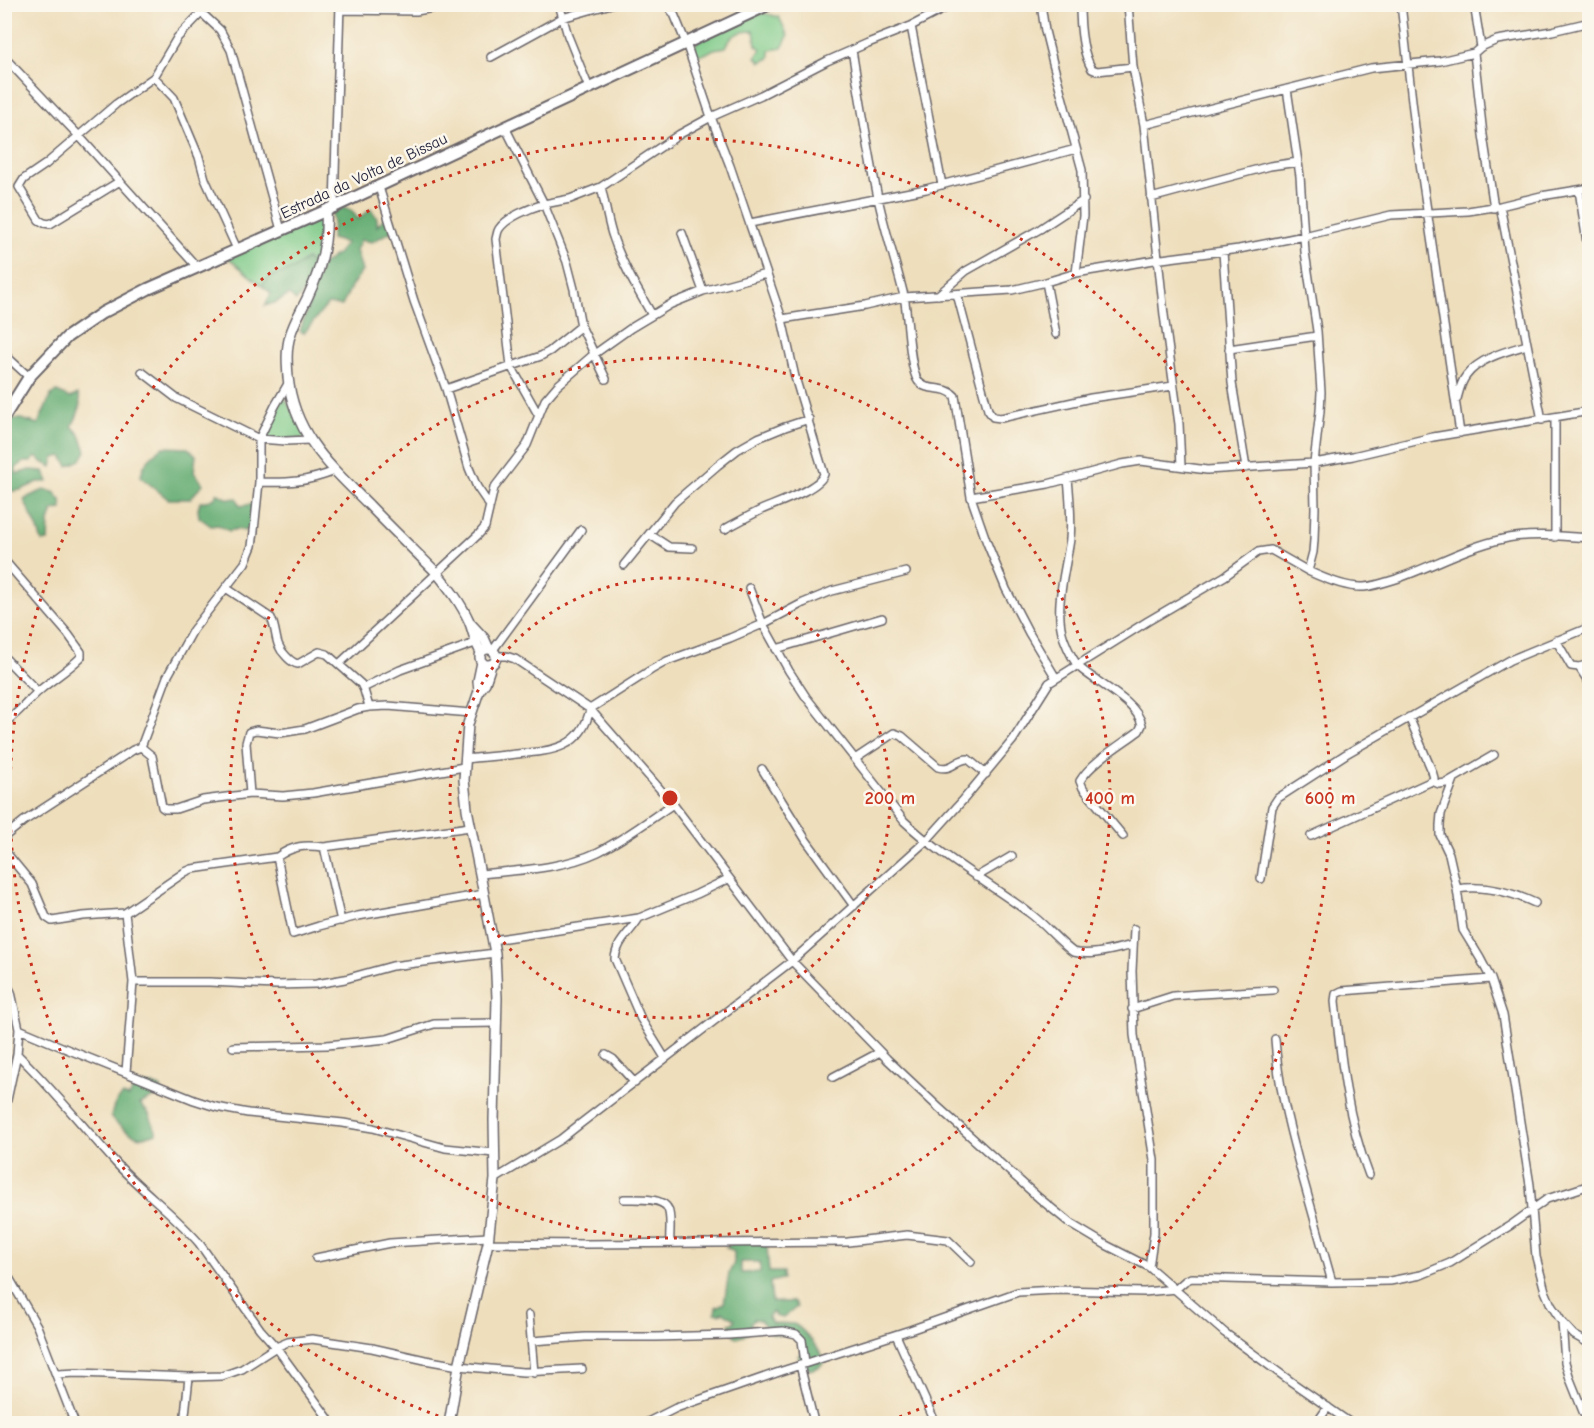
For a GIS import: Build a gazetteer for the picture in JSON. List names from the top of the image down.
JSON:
{
  "streets": {
    "main road": ["Estrada da Volta de Bissau"]
  },
  "rings": ["200 m", "400 m", "600 m"]
}
